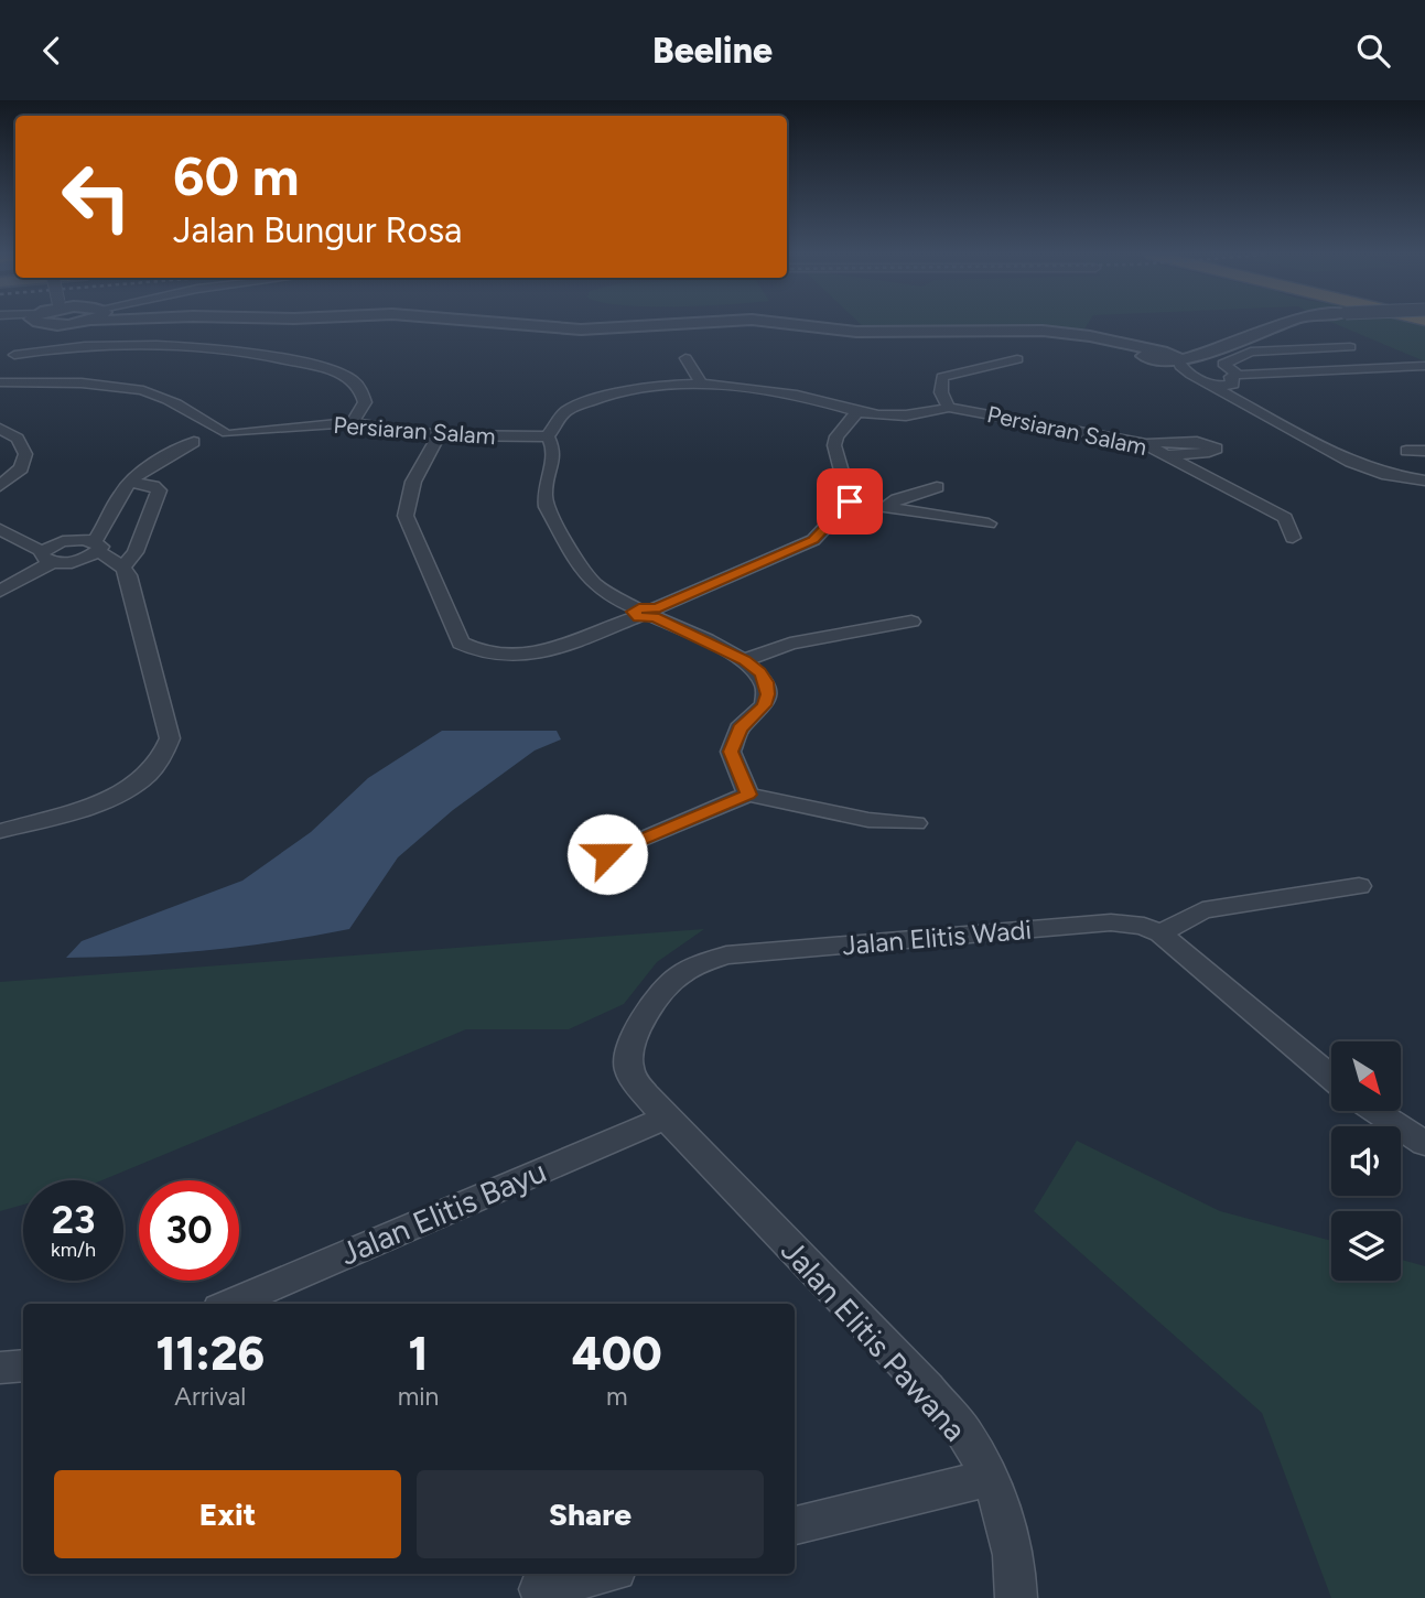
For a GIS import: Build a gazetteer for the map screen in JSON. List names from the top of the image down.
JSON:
{
  "streets": {
    "street": [
      "Persiaran Salam",
      "Jalan Elitis Wadi",
      "Jalan Elitis Bayu",
      "Jalan Elitis Pawana"
    ]
  },
  "crossings": [
    ["Jalan Elitis Wadi", "Jalan Elitis Bayu"],
    ["Jalan Elitis Wadi", "Jalan Elitis Pawana"],
    ["Jalan Elitis Bayu", "Jalan Elitis Pawana"]
  ],
  "north": "bottom right",
  "page": {
    "header": "Beeline",
    "turn": ["60 m", "Jalan Bungur Rosa"],
    "speed": "23 km/h",
    "limit": "30",
    "eta": [
      "11:26",
      "Arrival",
      "1",
      "min",
      "400",
      "m"
    ],
    "buttons": ["Exit", "Share"]
  }
}
